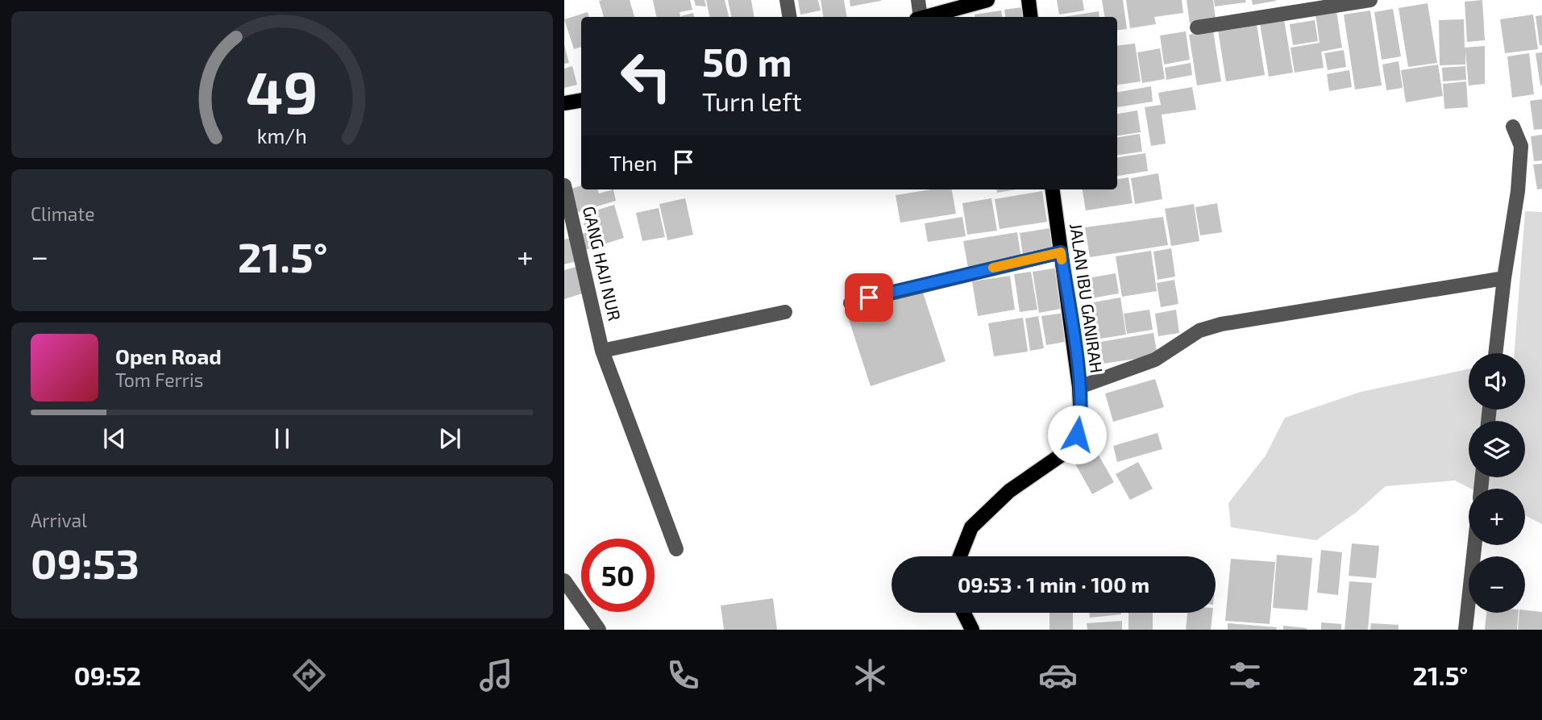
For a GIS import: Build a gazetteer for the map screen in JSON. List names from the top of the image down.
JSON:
{
  "streets": {
    "main road": ["JALAN IBU GANIRAH"],
    "street": ["GANG HAJI NUR"]
  },
  "page": {
    "turn": ["50 m", "Turn left"],
    "then": "Then",
    "tile": [
      "Climate",
      ["Arrival", "09:53"]
    ],
    "heat": ["−", "21.5°", "+"],
    "song": ["Open Road", "Tom Ferris"],
    "map_buttons": ["+", "−"],
    "limit": "50",
    "trip": "09:53 · 1 min · 100 m",
    "tabs": ["09:52", "21.5°"],
    "gauge": ["49", "km/h"]
  }
}
